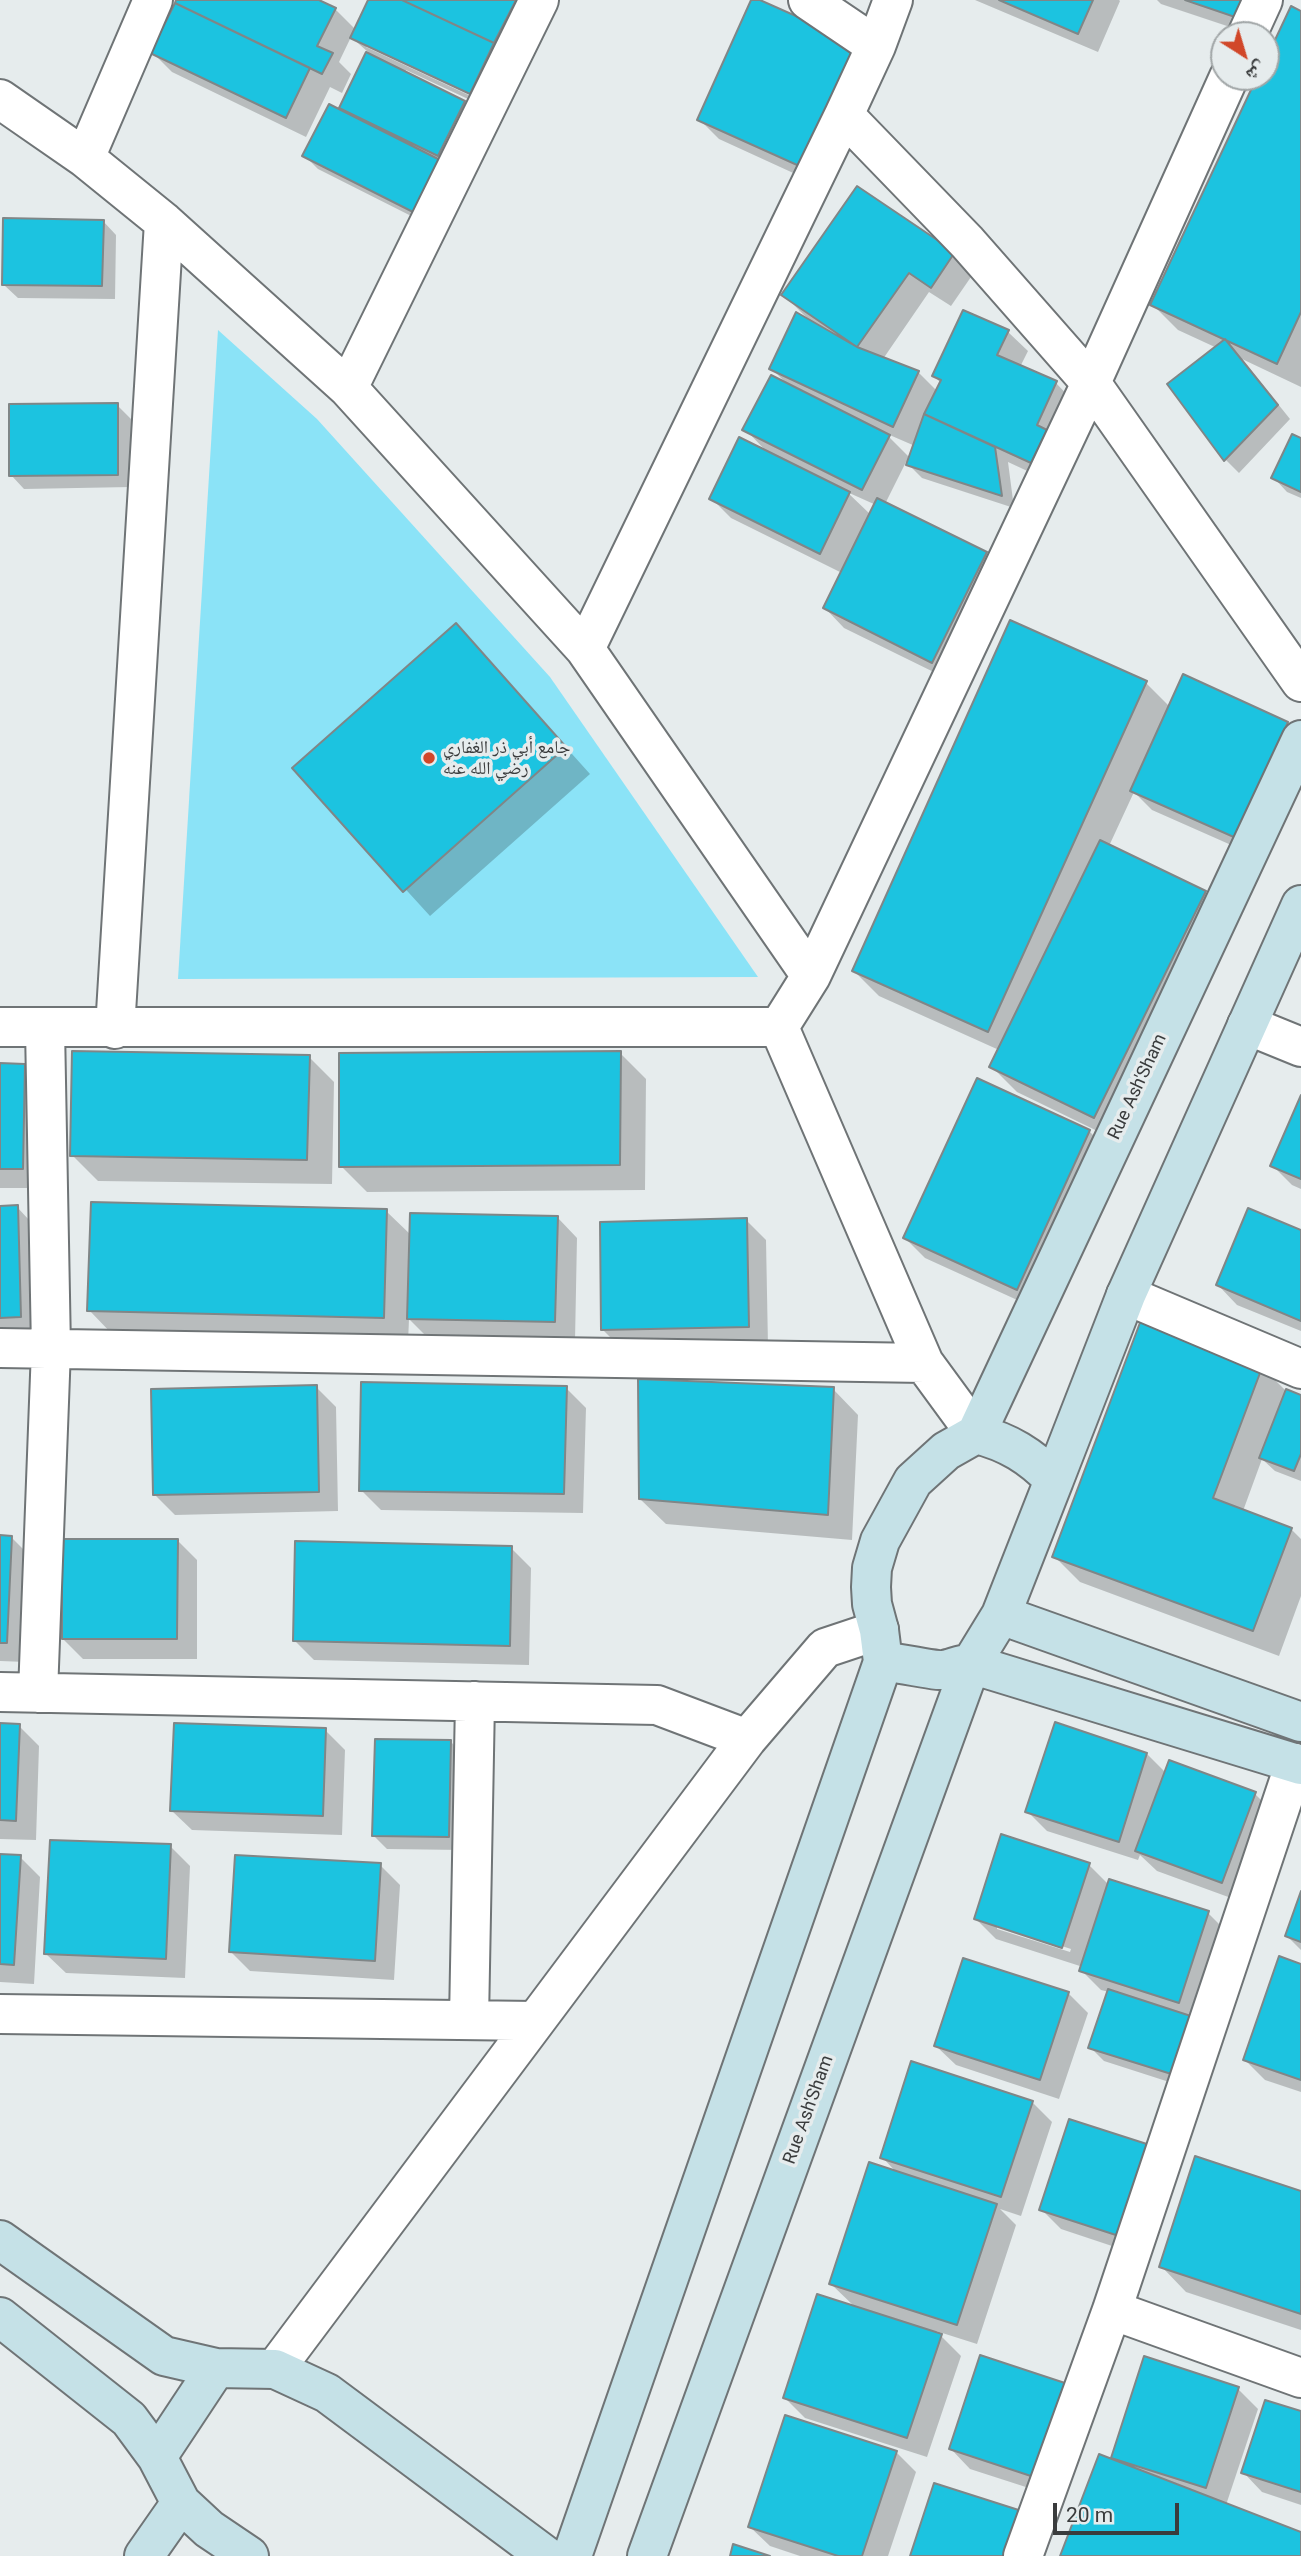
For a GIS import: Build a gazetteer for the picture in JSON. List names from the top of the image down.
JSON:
{
  "streets": {
    "main road": ["Rue Ash'Sham"]
  },
  "places": ["جامع أبي ذر الغفاري رضي الله عنه"],
  "scale_bar": "20 m",
  "north": "bottom right"
}
